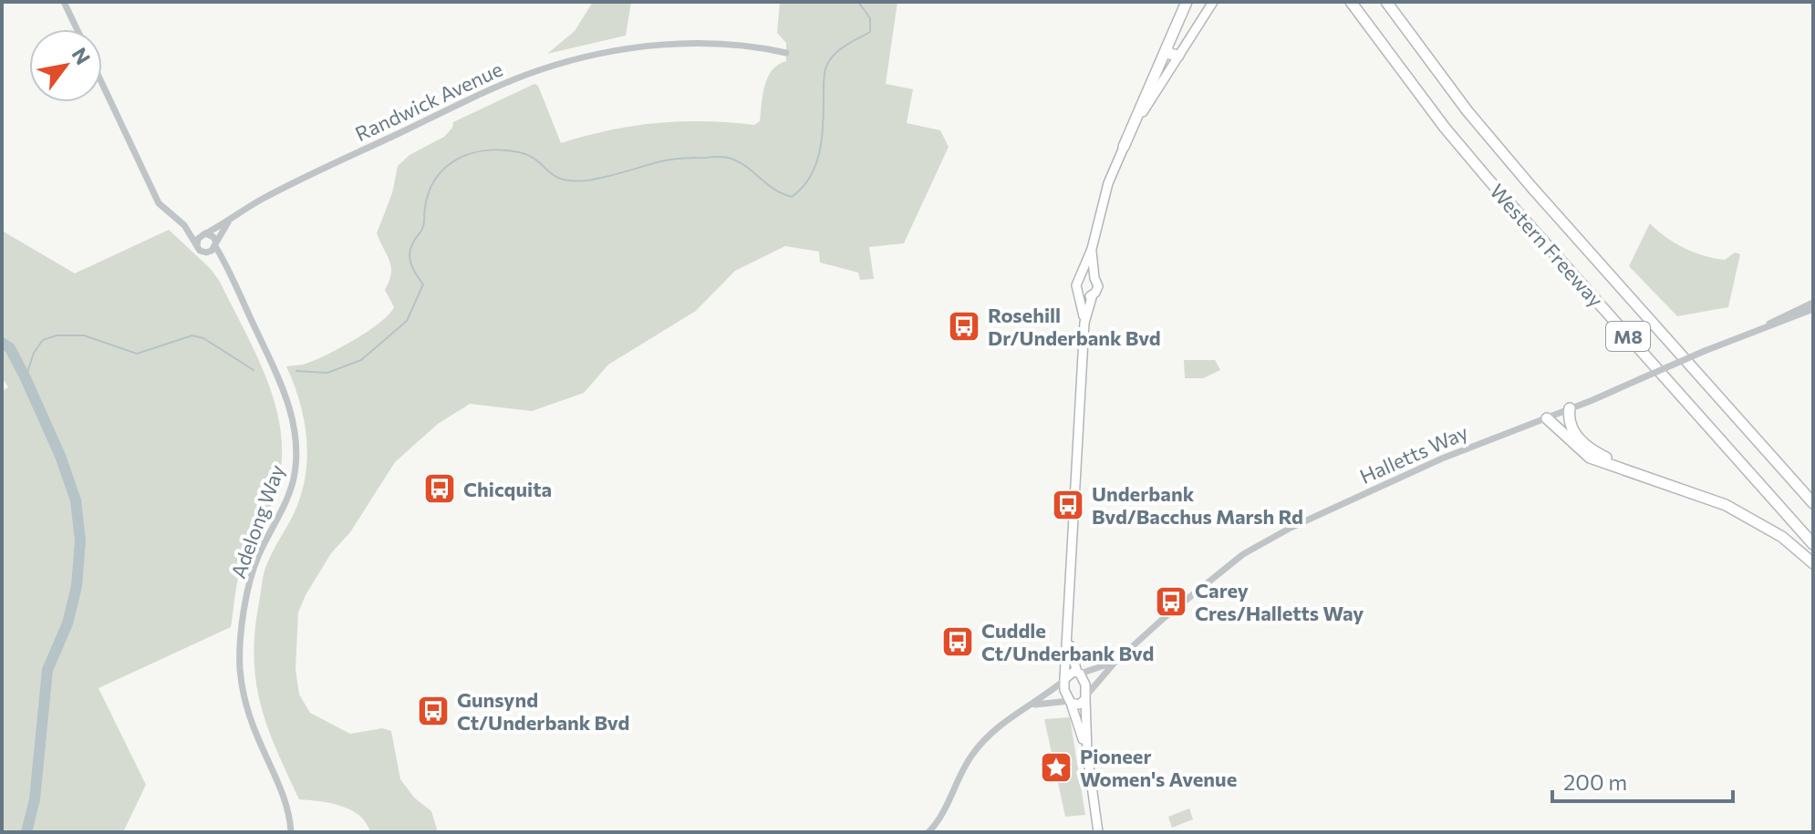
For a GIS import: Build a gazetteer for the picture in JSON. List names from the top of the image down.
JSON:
{
  "streets": {
    "highway": ["Western Freeway", "M8"],
    "street": ["Randwick Avenue", "Halletts Way", "Adelong Way"]
  },
  "crossings": [
    ["Randwick Avenue", "Adelong Way"]
  ],
  "places": {
    "bus stop": [
      "Rosehill Dr/Underbank Bvd",
      "Chicquita",
      "Underbank Bvd/Bacchus Marsh Rd",
      "Carey Cres/Halletts Way",
      "Cuddle Ct/Underbank Bvd",
      "Gunsynd Ct/Underbank Bvd"
    ],
    "place": ["Pioneer Women's Avenue"]
  },
  "scale_bar": "200 m",
  "north": "top right"
}
